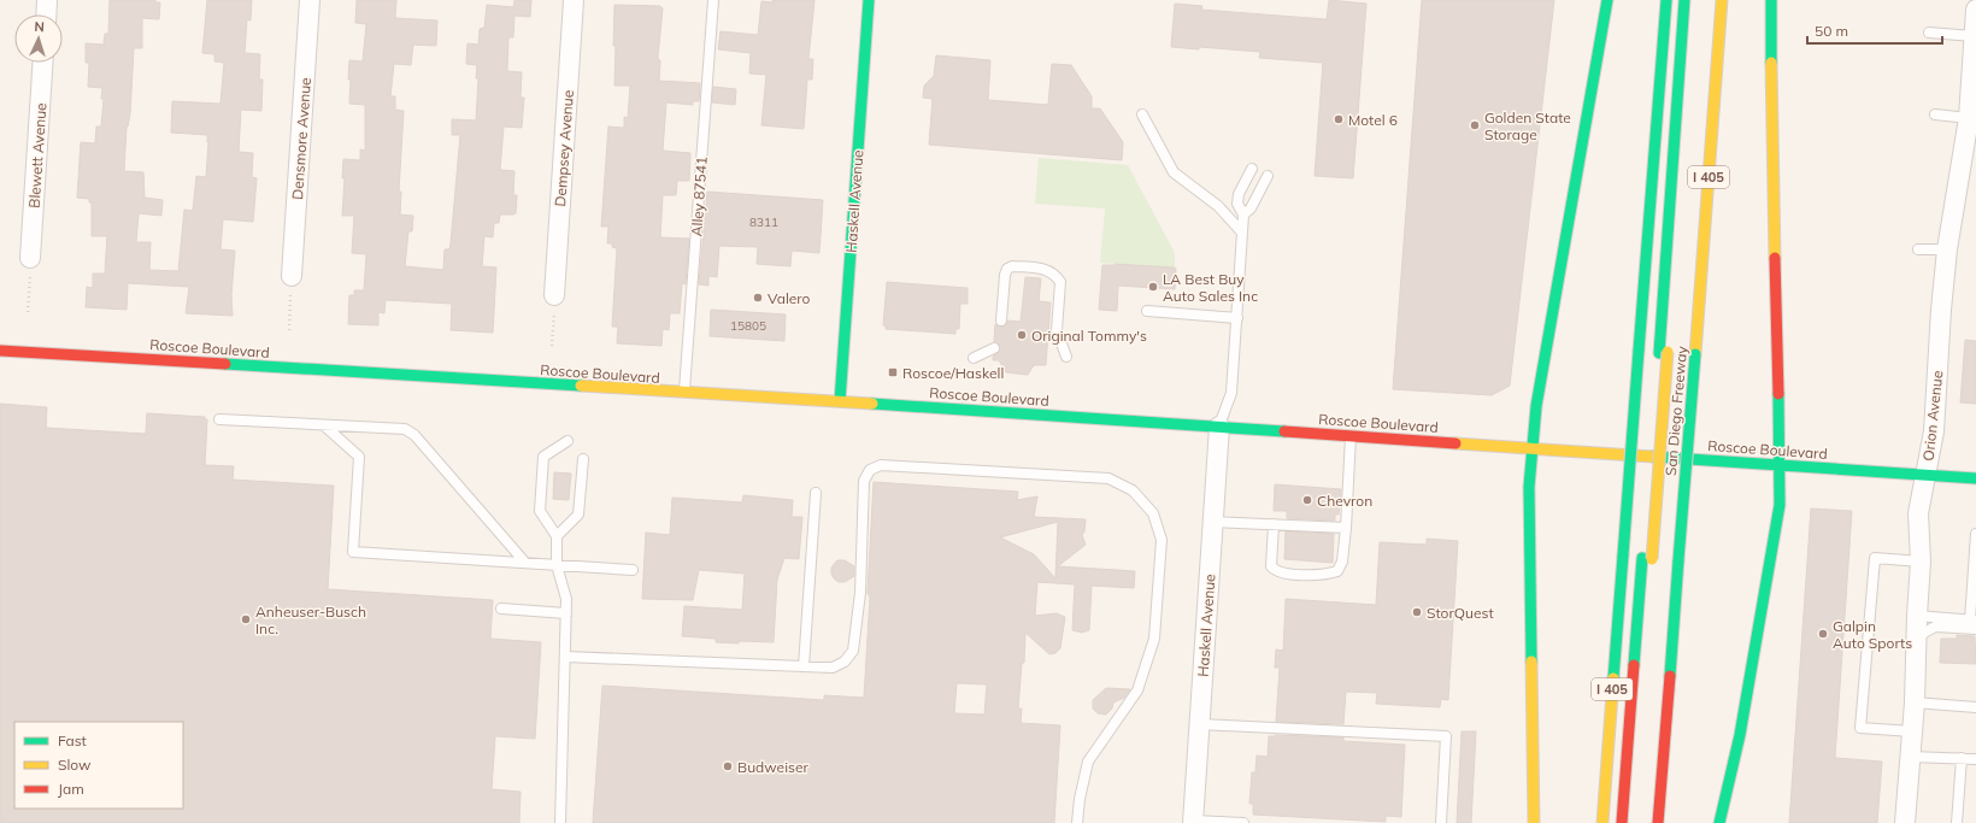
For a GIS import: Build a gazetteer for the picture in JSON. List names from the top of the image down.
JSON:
{
  "streets": {
    "main road": [
      "I 405",
      "Haskell Avenue",
      "Roscoe Boulevard",
      "San Diego Freeway"
    ],
    "street": [
      "Densmore Avenue",
      "Dempsey Avenue",
      "Blewett Avenue",
      "Orion Avenue"
    ],
    "lane": ["Alley 87541"]
  },
  "crossings": [
    ["Alley 87541", "Roscoe Boulevard"],
    ["Haskell Avenue", "Roscoe Boulevard"],
    ["Roscoe Boulevard", "Orion Avenue"]
  ],
  "places": {
    "other": [
      "Motel 6",
      "Golden State Storage",
      "LA Best Buy Auto Sales Inc",
      "Valero",
      "Original Tommy's",
      "Chevron",
      "StorQuest",
      "Anheuser-Busch Inc.",
      "Galpin Auto Sports",
      "Budweiser"
    ],
    "transit": ["Roscoe/Haskell"]
  },
  "house_numbers": ["8311", "15805"],
  "legend": ["Fast", "Slow", "Jam"],
  "scale_bar": "50 m",
  "north": "top"
}
